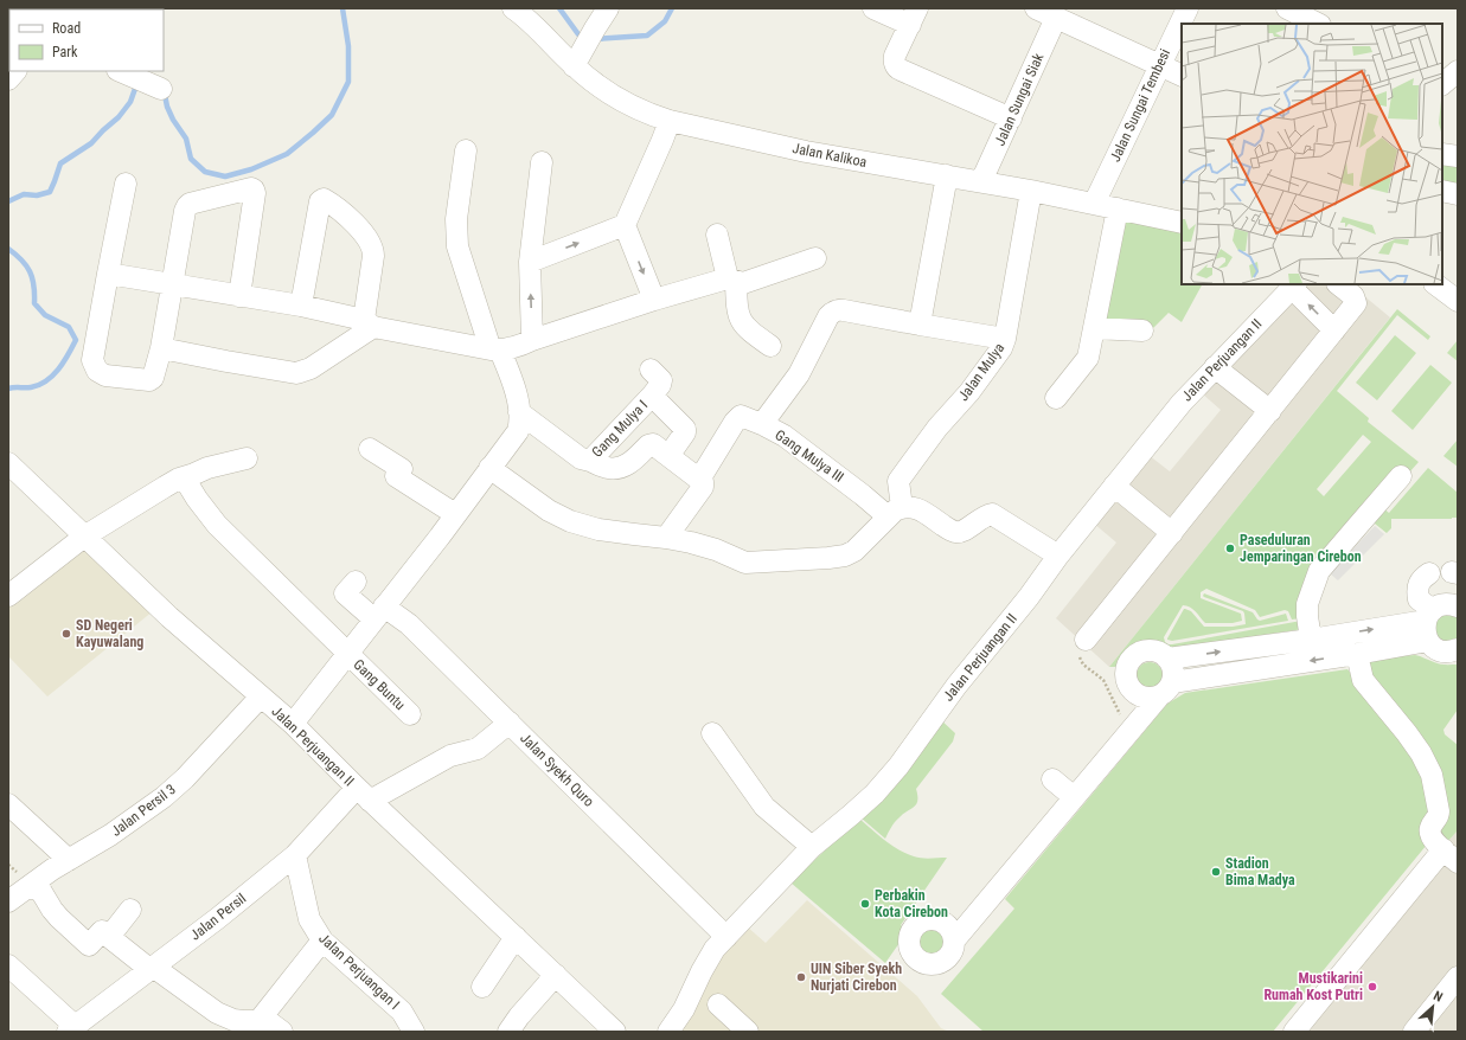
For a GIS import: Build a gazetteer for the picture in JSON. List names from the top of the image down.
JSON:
{
  "streets": {
    "street": [
      "Jalan Sungai Siak",
      "Jalan Sungai Tembesi",
      "Jalan Kalikoa",
      "Jalan Perjuangan II",
      "Jalan Mulya",
      "Gang Mulya I",
      "Gang Mulya III",
      "Gang Buntu",
      "Jalan Syekh Quro",
      "Jalan Persil 3",
      "Jalan Persil",
      "Jalan Perjuangan I"
    ]
  },
  "crossings": [
    ["Jalan Sungai Siak", "Jalan Kalikoa"],
    ["Jalan Sungai Tembesi", "Jalan Kalikoa"],
    ["Jalan Kalikoa", "Jalan Mulya"],
    ["Jalan Perjuangan II", "Jalan Syekh Quro"],
    ["Jalan Perjuangan II", "Jalan Persil 3"],
    ["Jalan Perjuangan II", "Jalan Persil"],
    ["Jalan Mulya", "Gang Mulya III"],
    ["Jalan Syekh Quro", "Jalan Persil"],
    ["Jalan Persil", "Jalan Perjuangan I"]
  ],
  "places": [
    "Paseduluran Jemparingan Cirebon",
    "SD Negeri Kayuwalang",
    "Stadion Bima Madya",
    "Perbakin Kota Cirebon",
    "UIN Siber Syekh Nurjati Cirebon",
    "Mustikarini Rumah Kost Putri"
  ],
  "legend": ["Road", "Park"],
  "north": "top right"
}
